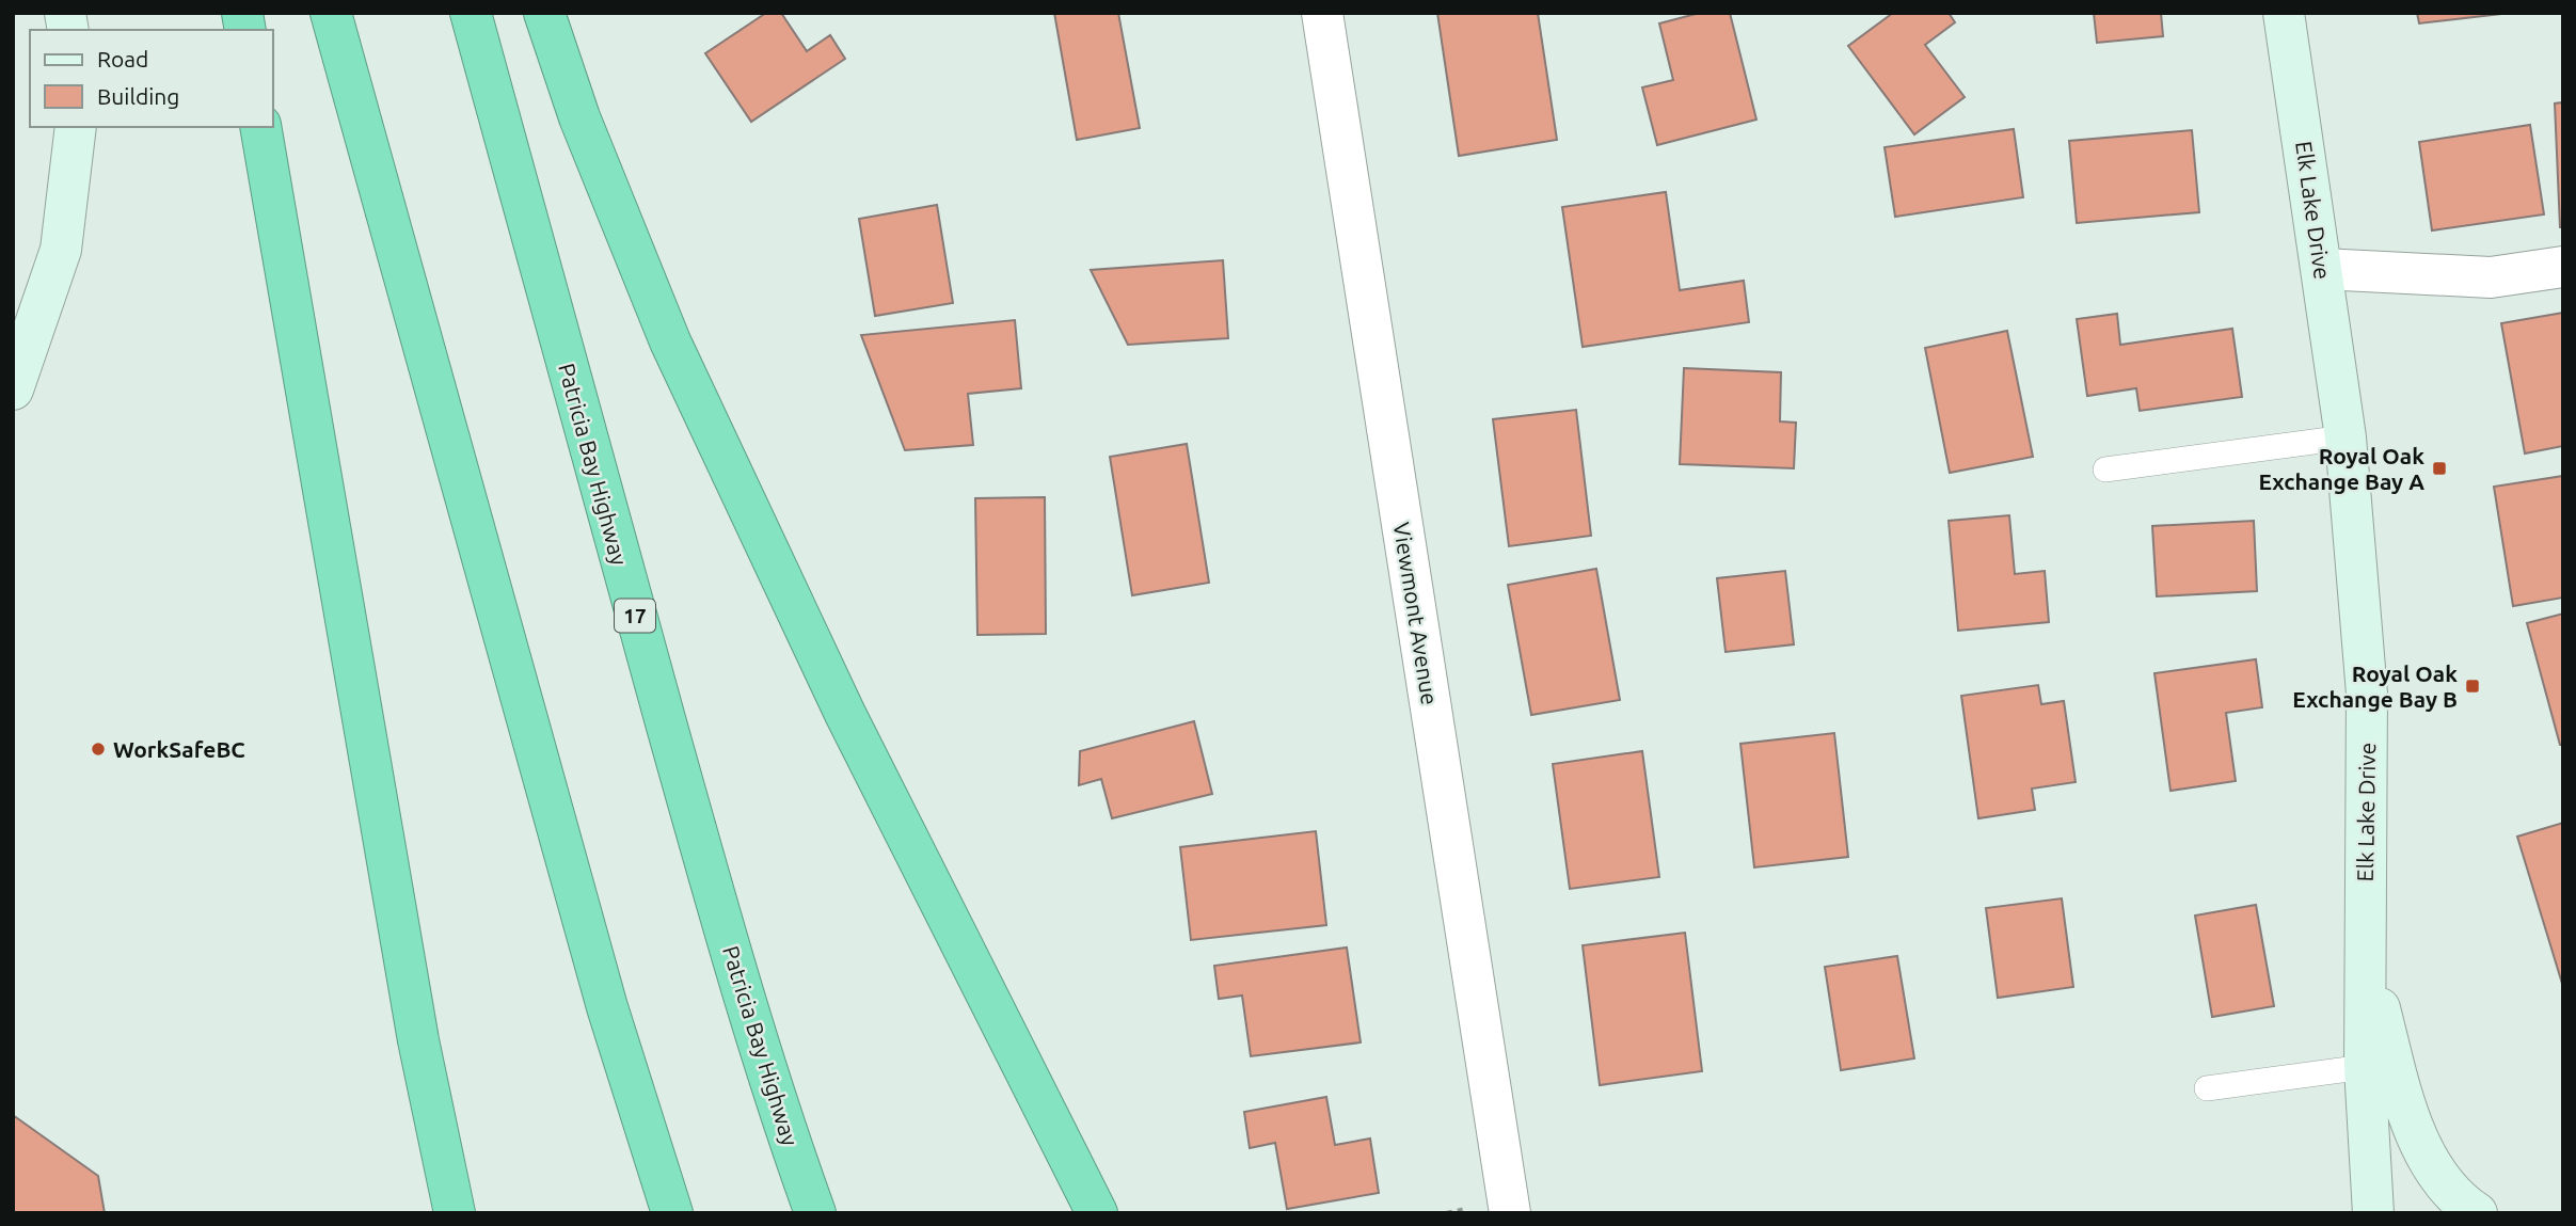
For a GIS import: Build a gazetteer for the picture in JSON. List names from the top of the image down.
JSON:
{
  "streets": {
    "highway": ["Patricia Bay Highway", "17"],
    "street": ["Elk Lake Drive", "Viewmont Avenue"]
  },
  "places": {
    "transit": ["Royal Oak Exchange Bay A", "Royal Oak Exchange Bay B"],
    "other": ["WorkSafeBC"]
  },
  "legend": ["Road", "Building"]
}
